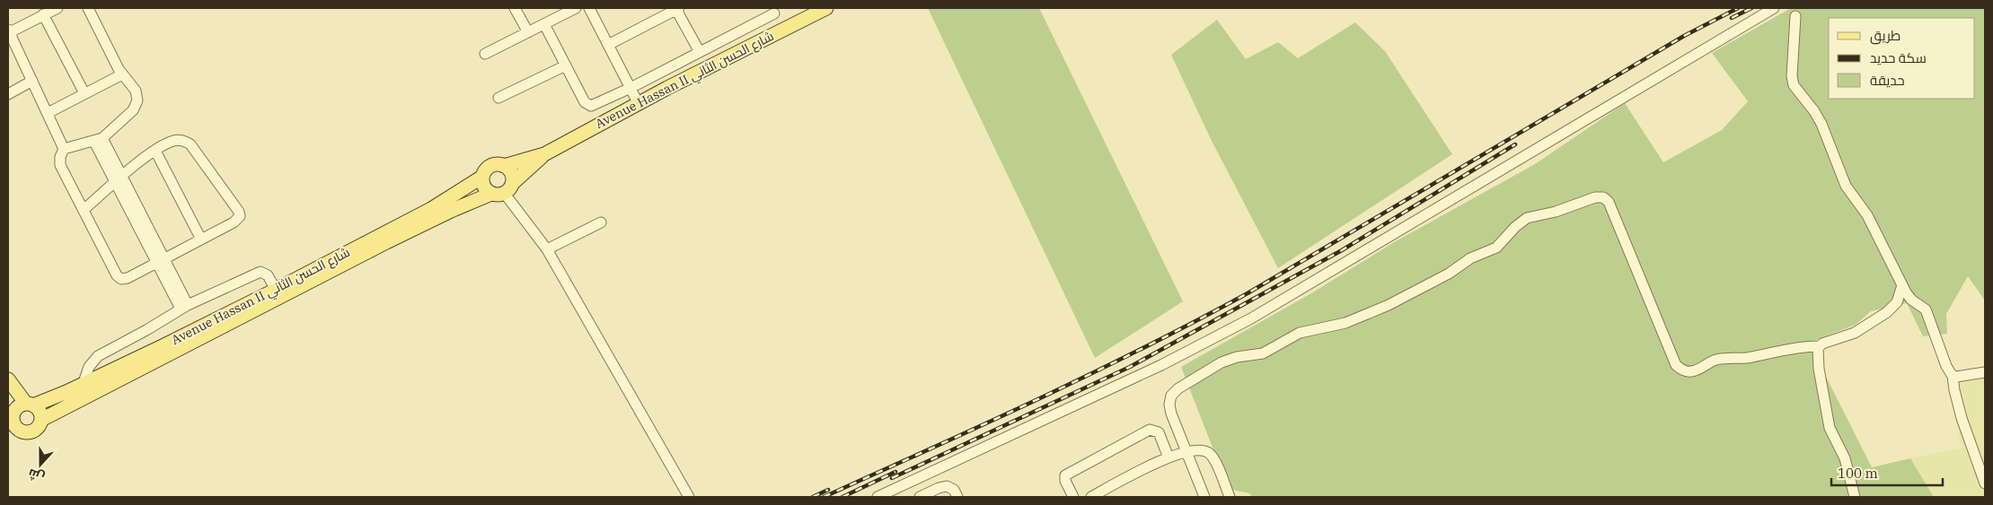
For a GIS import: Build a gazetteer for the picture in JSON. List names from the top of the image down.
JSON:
{
  "streets": {
    "main road": ["Avenue Hassan II شارع الحسن الثاني"]
  },
  "legend": ["طريق", "سكة حديد", "حديقة"],
  "scale_bar": "100 m",
  "north": "bottom"
}
